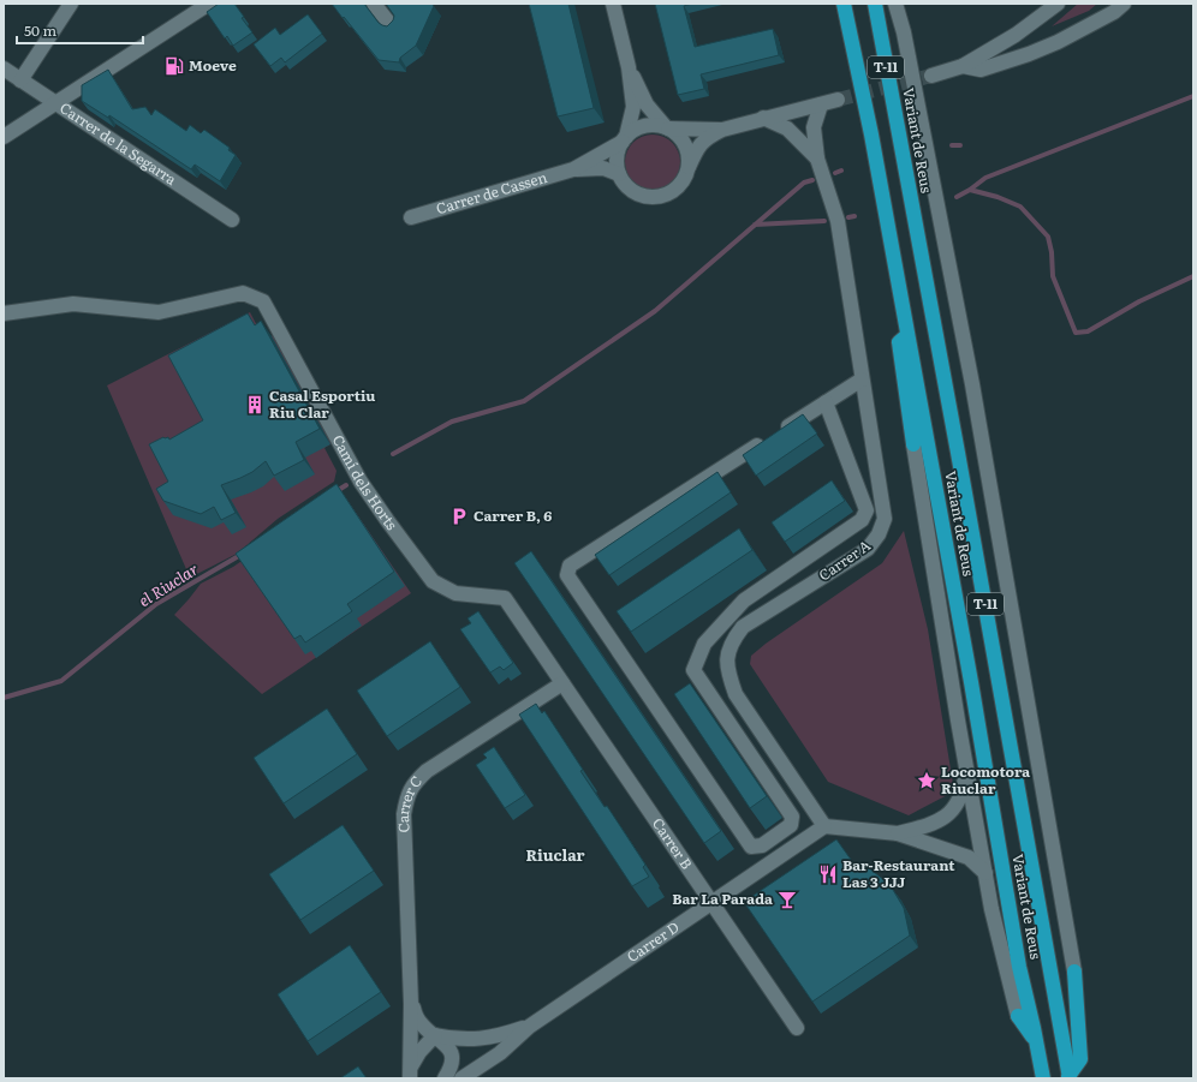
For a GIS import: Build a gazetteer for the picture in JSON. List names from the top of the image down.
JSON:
{
  "streets": {
    "highway": ["T-11", "Variant de Reus"],
    "street": [
      "Carrer de la Segarra",
      "Carrer de Cassen",
      "Camí dels Horts",
      "Carrer A",
      "Carrer C",
      "Carrer B",
      "Carrer D"
    ]
  },
  "crossings": [
    ["Camí dels Horts", "Carrer C"],
    ["Camí dels Horts", "Carrer B"],
    ["Carrer A", "Carrer D"],
    ["Carrer C", "Carrer B"],
    ["Carrer C", "Carrer D"],
    ["Carrer B", "Carrer D"]
  ],
  "districts": ["Riuclar"],
  "water": ["el Riuclar"],
  "places": {
    "fuel station": ["Moeve"],
    "building": ["Casal Esportiu Riu Clar"],
    "parking": ["Carrer B, 6"],
    "place": ["Locomotora Riuclar"],
    "restaurant": ["Bar-Restaurant Las 3 JJJ"],
    "bar": ["Bar La Parada"]
  },
  "scale_bar": "50 m"
}
